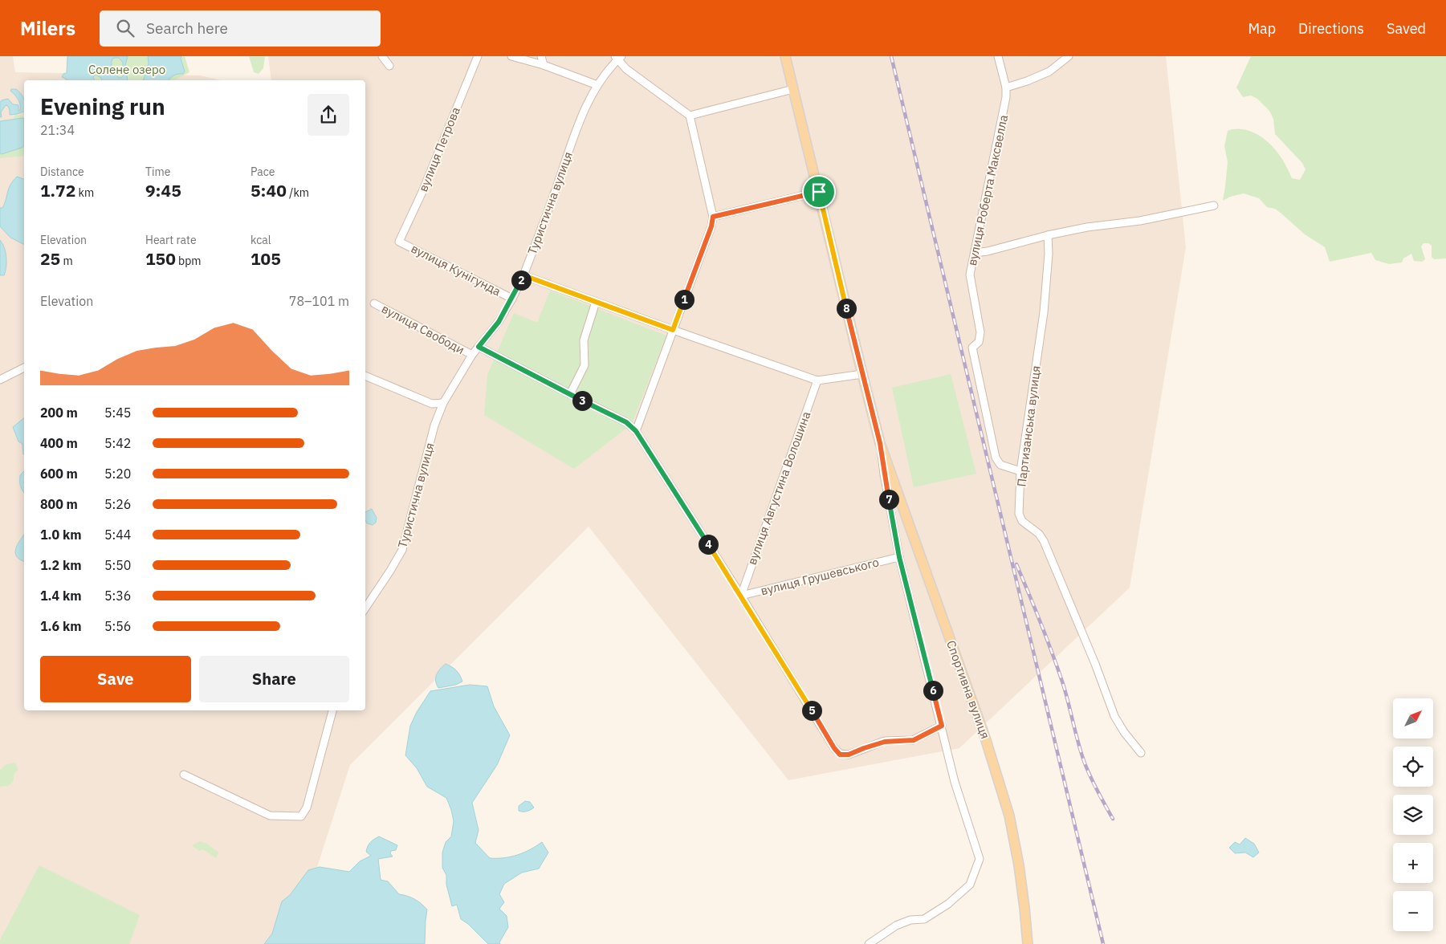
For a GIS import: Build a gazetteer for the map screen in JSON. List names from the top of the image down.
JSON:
{
  "streets": {
    "main road": ["Спортивна вулиця"],
    "street": [
      "вулиця Петрова",
      "вулиця Роберта Максвелла",
      "Туристична вулиця",
      "вулиця Кунігунда",
      "вулиця Свободи",
      "Партизанська вулиця",
      "вулиця Августина Волошина",
      "вулиця Грушевського"
    ]
  },
  "crossings": [
    ["вулиця Петрова", "вулиця Кунігунда"],
    ["вулиця Роберта Максвелла", "Партизанська вулиця"],
    ["Туристична вулиця", "вулиця Кунігунда"],
    ["Туристична вулиця", "вулиця Свободи"],
    ["вулиця Августина Волошина", "вулиця Грушевського"],
    ["вулиця Грушевського", "Спортивна вулиця"]
  ],
  "parks": ["Солене озеро"],
  "north": "top right",
  "page": {
    "header": "Milers",
    "search": "Search here",
    "nav": ["Map", "Directions", "Saved"],
    "heading": ["Evening run", "21:34"],
    "stats": [
      ["Distance", "1.72 km"],
      ["Time", "9:45"],
      ["Pace", "5:40 /km"],
      ["Elevation", "25 m"],
      ["Heart rate", "150 bpm"],
      ["kcal", "105"]
    ],
    "pins": [
      "2",
      "1",
      "8",
      "3",
      "7",
      "4",
      "6",
      "5"
    ],
    "chart": ["Elevation", "78–101 m"],
    "list": [
      {
        "name": "200 m",
        "note": "5:45"
      },
      {
        "name": "400 m",
        "note": "5:42"
      },
      {
        "name": "600 m",
        "note": "5:20"
      },
      {
        "name": "800 m",
        "note": "5:26"
      },
      {
        "name": "1.0 km",
        "note": "5:44"
      },
      {
        "name": "1.2 km",
        "note": "5:50"
      },
      {
        "name": "1.4 km",
        "note": "5:36"
      },
      {
        "name": "1.6 km",
        "note": "5:56"
      }
    ],
    "buttons": ["Save", "Share"],
    "map_buttons": ["+", "−"]
  }
}
